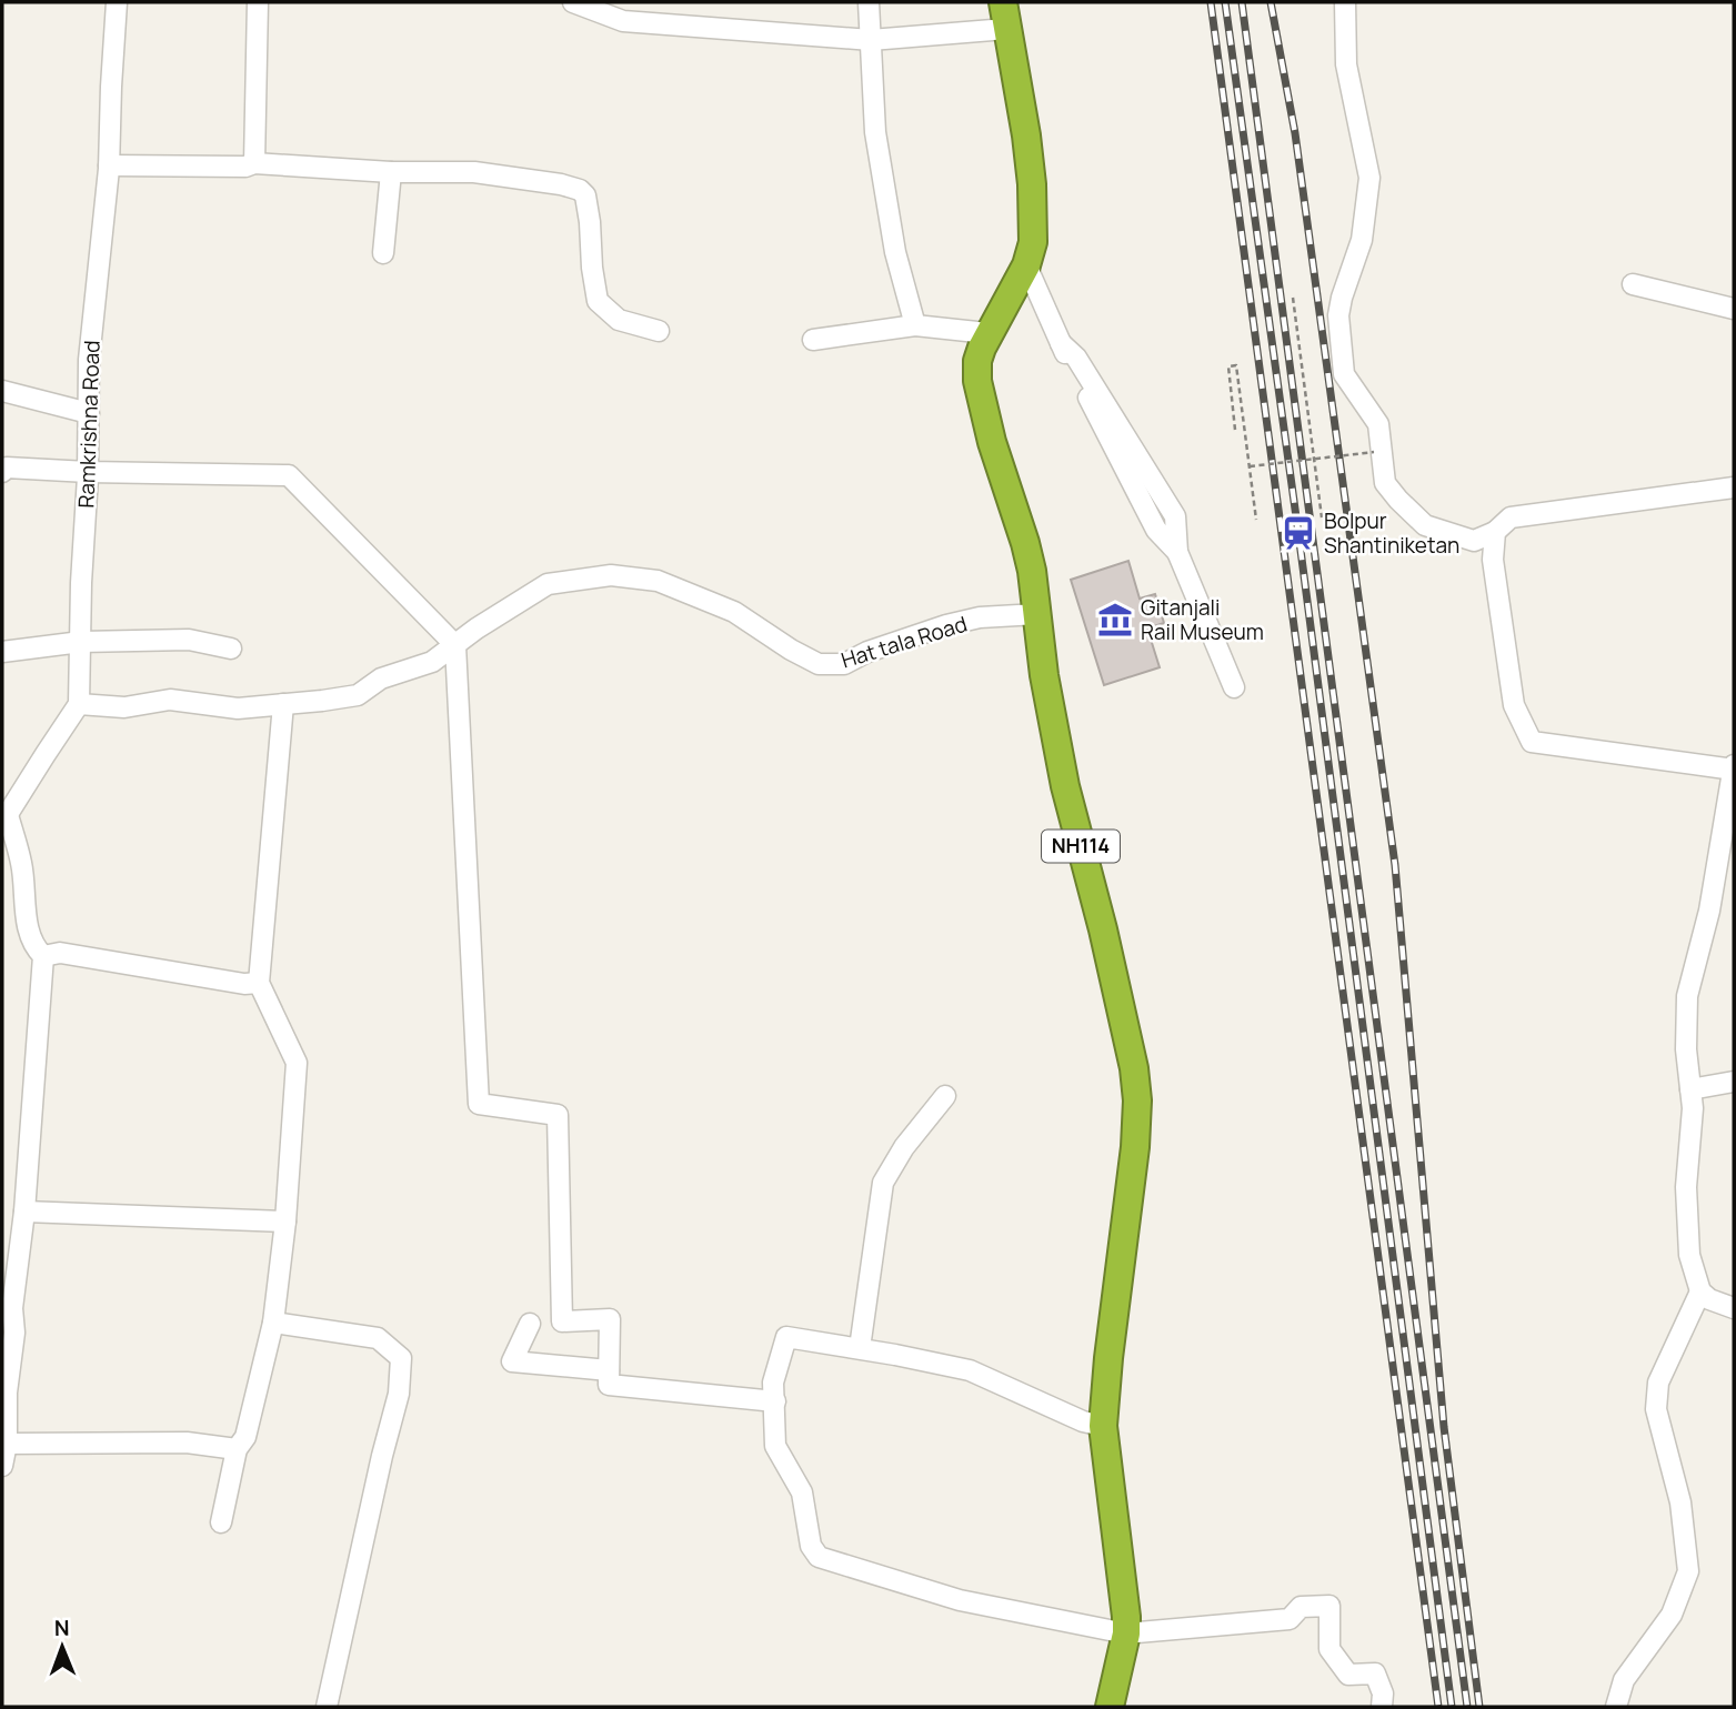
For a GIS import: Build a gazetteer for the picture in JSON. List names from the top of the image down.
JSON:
{
  "streets": {
    "highway": ["NH114"],
    "street": ["Ramkrishna Road", "Hat tala Road"]
  },
  "crossings": [
    ["Ramkrishna Road", "Hat tala Road"],
    ["Hat tala Road", "NH114"]
  ],
  "places": {
    "station": ["Bolpur Shantiniketan"],
    "museum": ["Gitanjali Rail Museum"]
  },
  "north": "top"
}
